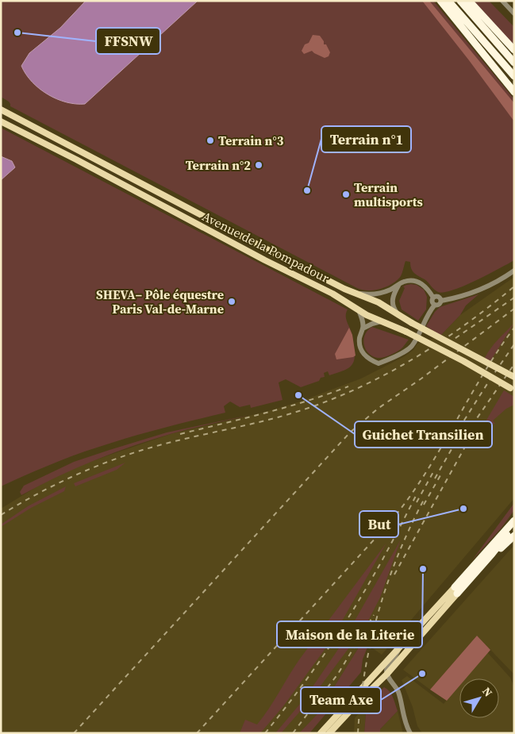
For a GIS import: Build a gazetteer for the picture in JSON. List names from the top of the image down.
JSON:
{
  "streets": {
    "main road": ["Avenue de la Pompadour"]
  },
  "places": [
    "FFSNW",
    "Terrain n°3",
    "Terrain n°2",
    "Terrain n°1",
    "Terrain multisports",
    "SHEVA– Pôle équestre Paris Val-de-Marne",
    "Guichet Transilien",
    "But",
    "Maison de la Literie",
    "Team Axe"
  ],
  "north": "top right"
}
